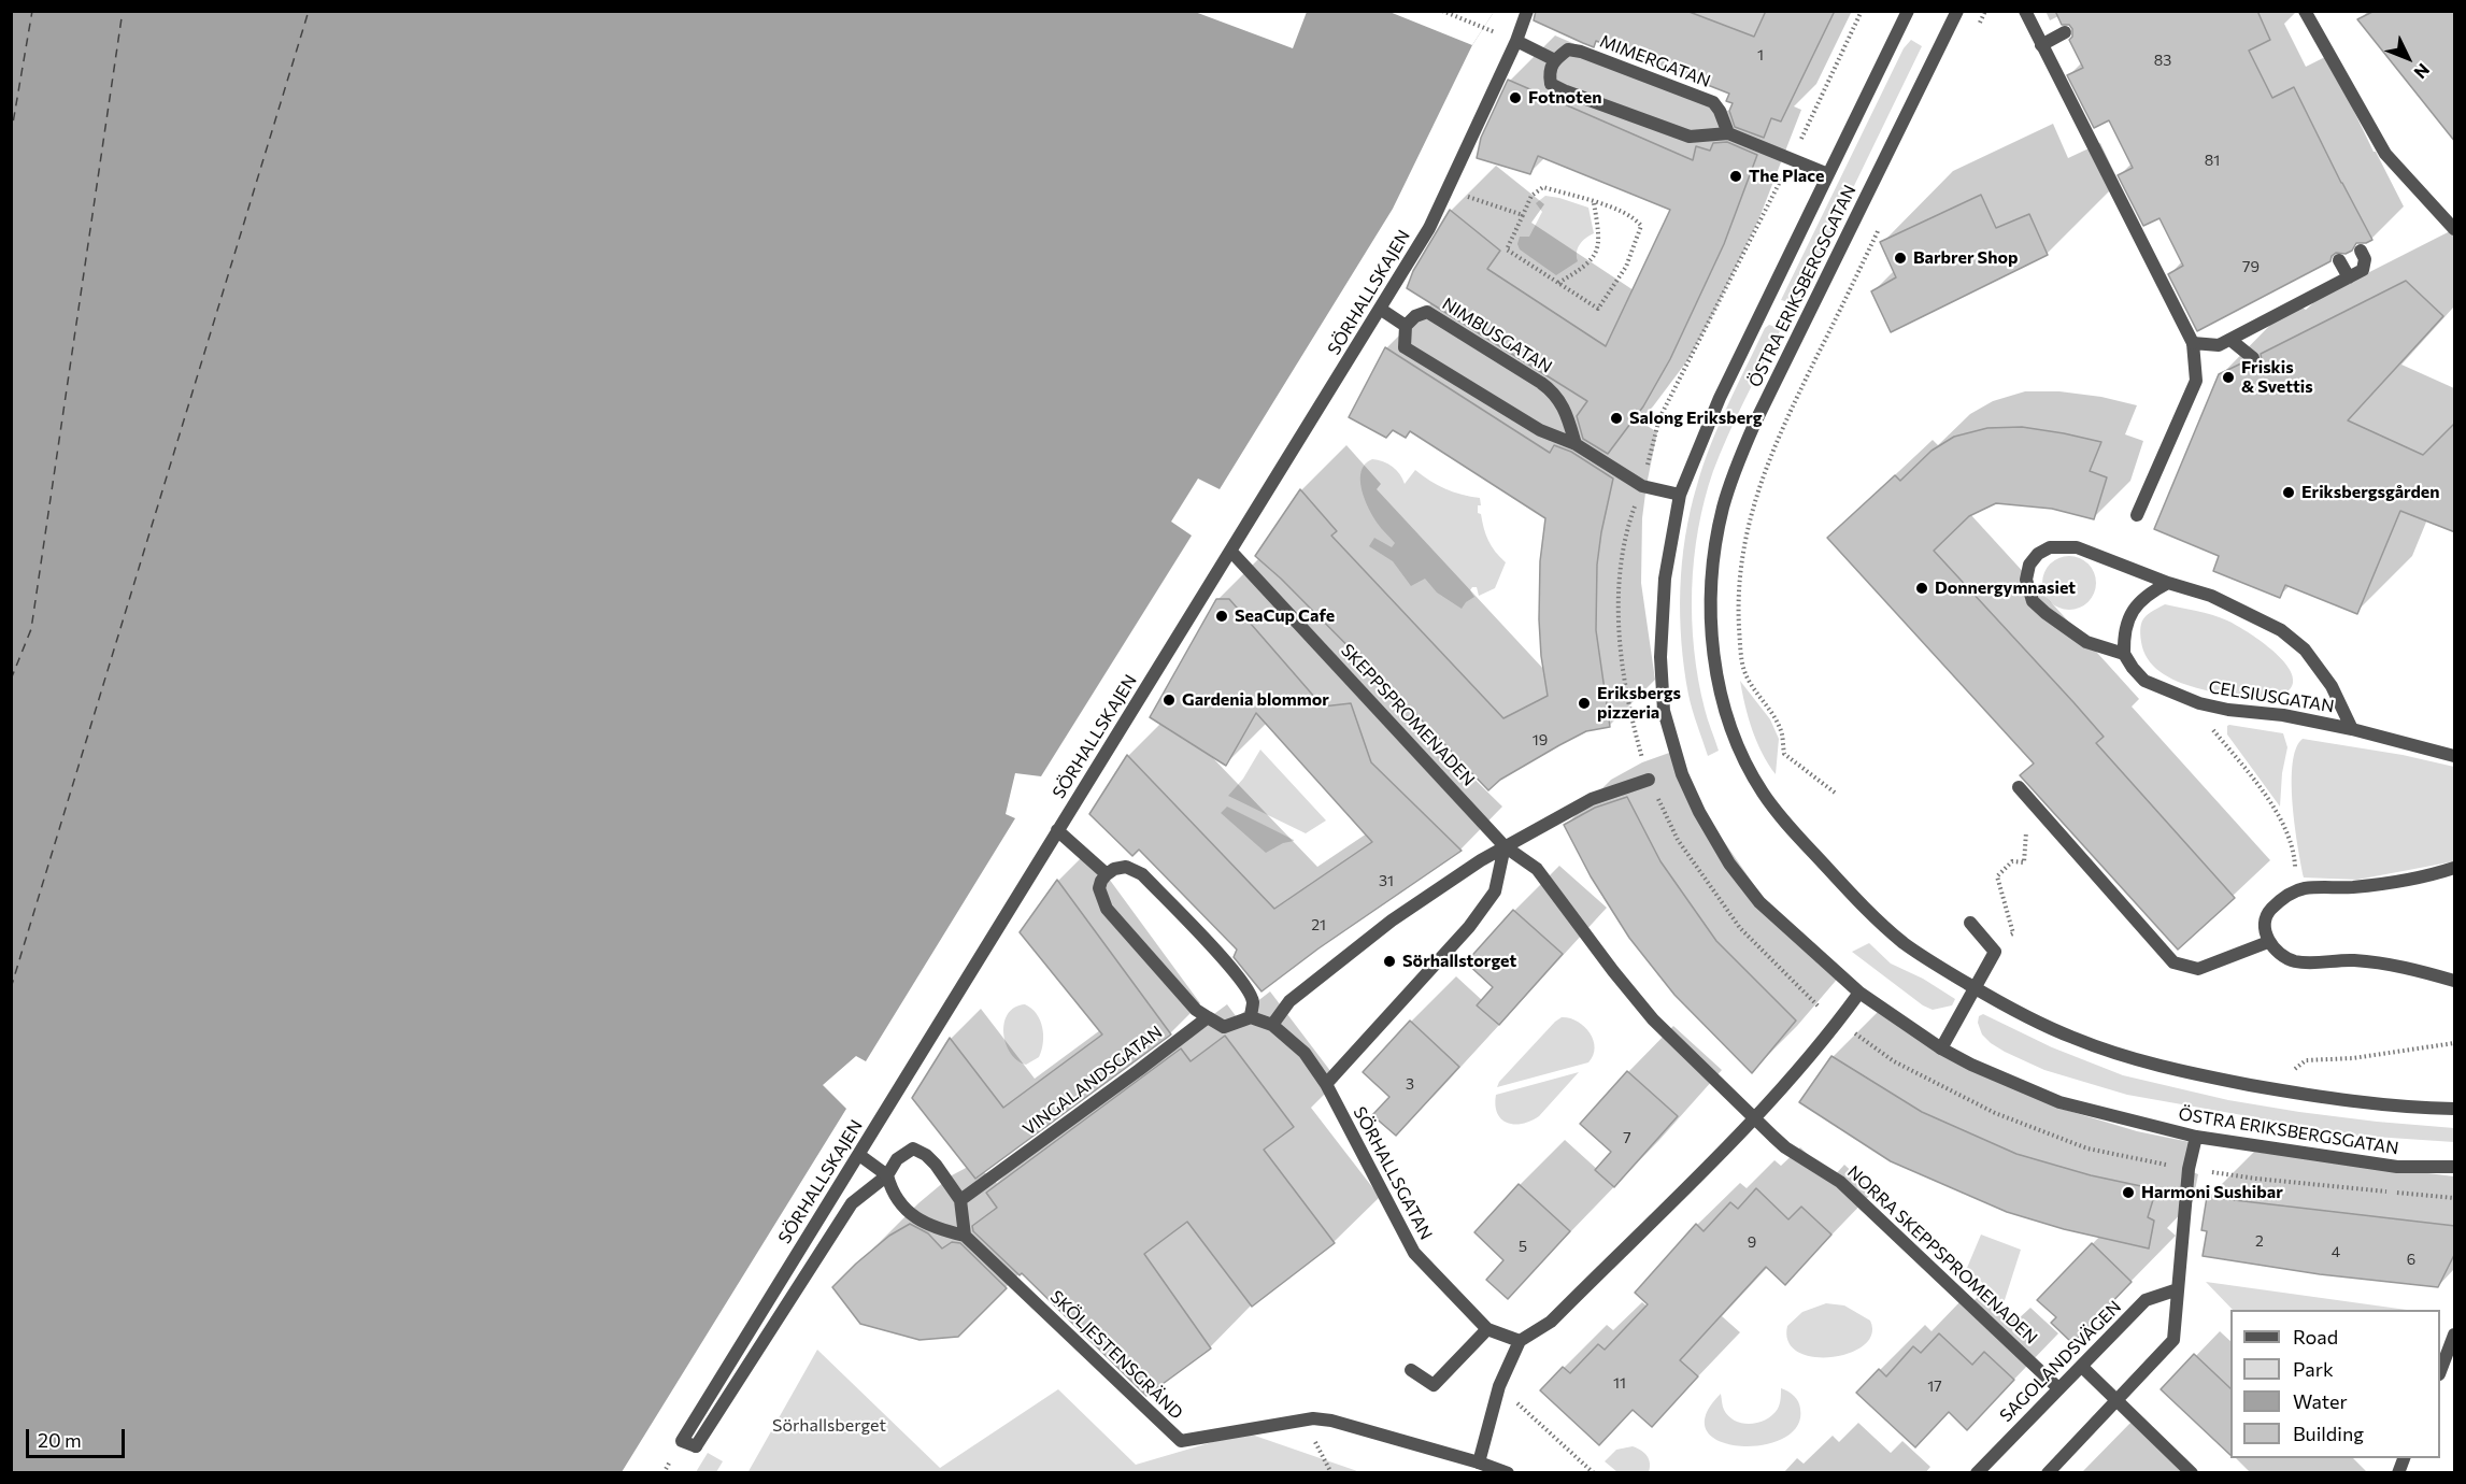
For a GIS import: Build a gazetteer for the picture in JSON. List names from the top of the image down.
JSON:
{
  "streets": {
    "street": [
      "MIMERGATAN",
      "ÖSTRA ERIKSBERGSGATAN",
      "SÖRHALLSKAJEN",
      "NIMBUSGATAN",
      "CELSIUSGATAN",
      "SKEPPSPROMENADEN",
      "VINGALANDSGATAN",
      "SÖRHALLSGATAN",
      "NORRA SKEPPSPROMENADEN",
      "SKÖLJESTENSGRÄND",
      "SAGOLANDSVÄGEN"
    ]
  },
  "crossings": [
    ["SÖRHALLSKAJEN", "SKEPPSPROMENADEN"],
    ["SKEPPSPROMENADEN", "NORRA SKEPPSPROMENADEN"],
    ["NORRA SKEPPSPROMENADEN", "SAGOLANDSVÄGEN"]
  ],
  "parks": ["Sörhallsberget"],
  "places": [
    "Fotnoten",
    "The Place",
    "Barbrer Shop",
    "Friskis & Svettis",
    "Salong Eriksberg",
    "Eriksbergsgården",
    "Donnergymnasiet",
    "SeaCup Cafe",
    "Gardenia blommor",
    "Eriksbergs pizzeria",
    "Sörhallstorget",
    "Harmoni Sushibar"
  ],
  "house_numbers": [
    "1",
    "83",
    "81",
    "79",
    "19",
    "31",
    "21",
    "3",
    "7",
    "2",
    "9",
    "5",
    "4",
    "6",
    "11",
    "17"
  ],
  "legend": [
    "Road",
    "Park",
    "Water",
    "Building"
  ],
  "scale_bar": "20 m",
  "north": "bottom right"
}
